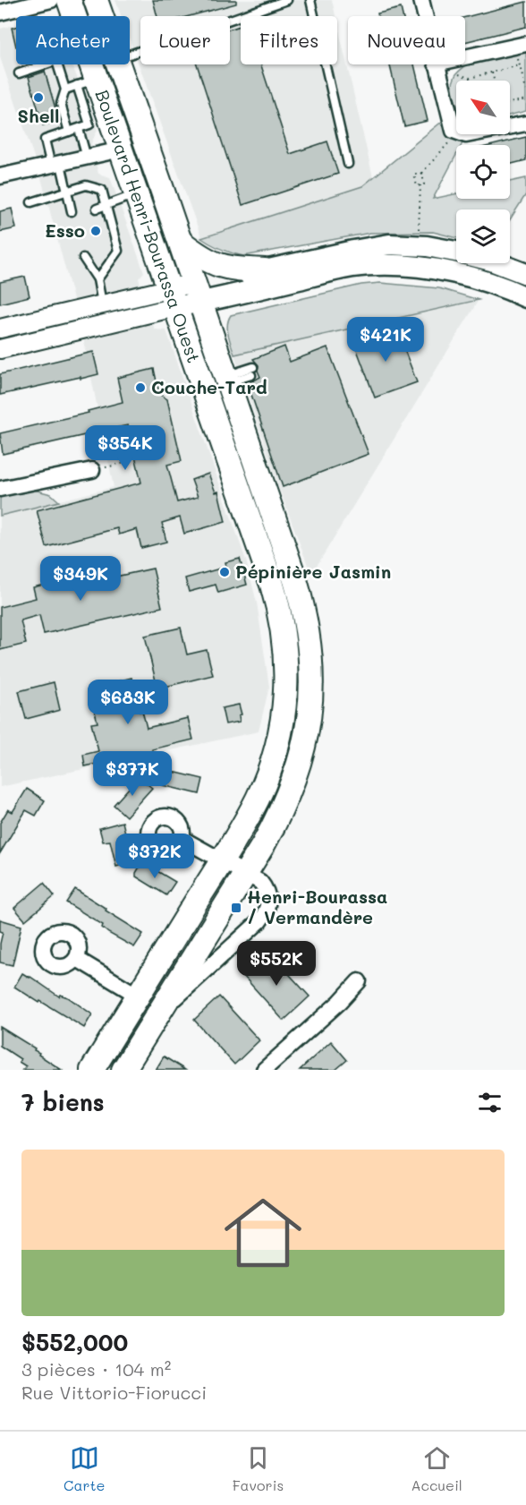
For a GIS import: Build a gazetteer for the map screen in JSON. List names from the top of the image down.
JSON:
{
  "streets": {
    "main road": ["Boulevard Henri-Bourassa Ouest"]
  },
  "places": {
    "other": [
      "Shell",
      "Esso",
      "Couche-Tard",
      "Pépinière Jasmin"
    ],
    "transit": ["Henri-Bourassa / Vermandère"]
  },
  "north": "top left",
  "page": {
    "chip": [
      "Acheter",
      "Louer",
      "Filtres",
      "Nouveau"
    ],
    "price": [
      "$421K",
      "$354K",
      "$349K",
      "$683K",
      "$377K",
      "$372K",
      "$552K"
    ],
    "heading": "7 biens",
    "list": [
      {
        "name": "$552,000",
        "note": "3 pièces · 104 m² · Rue Vittorio-Fiorucci"
      }
    ],
    "tabs": ["Carte", "Favoris", "Accueil"]
  }
}
